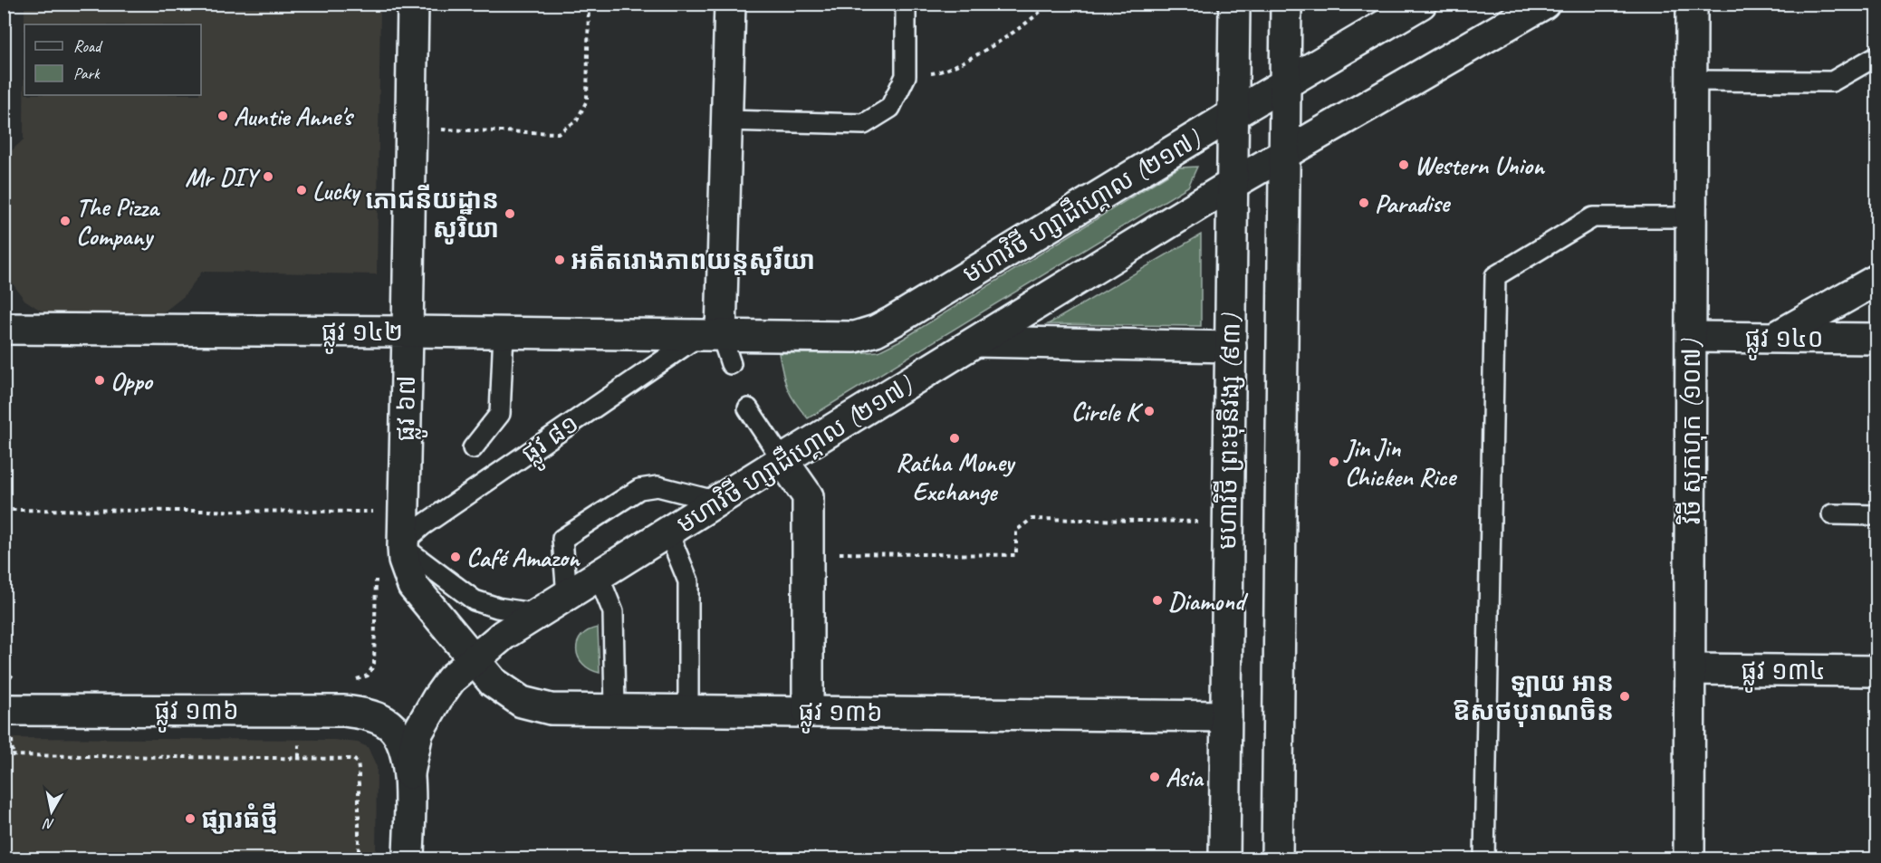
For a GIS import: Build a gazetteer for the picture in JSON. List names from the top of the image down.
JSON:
{
  "streets": {
    "main road": [
      "មហាវិថី ហ្សាដឹហ្គោល (២១៧)",
      "ផ្លូវ ១៤២",
      "ផ្លូវ ១៤០",
      "ផ្លូវ ៦៧",
      "មហាវិថី ព្រះមុនីវង្ស (៩៣)",
      "វិថី សុកហុក (១០៧)",
      "មហាវិថី ហ្សាដឺហ្គោល (២១៧)",
      "ផ្លូវ ១៣៤",
      "ផ្លូវ ១៣៦"
    ],
    "lane": ["ផ្លូវ ៨១"]
  },
  "crossings": [
    ["មហាវិថី ហ្សាដឹហ្គោល (២១៧)", "ផ្លូវ ១៤២"],
    ["មហាវិថី ហ្សាដឹហ្គោល (២១៧)", "មហាវិថី ព្រះមុនីវង្ស (៩៣)"],
    ["មហាវិថី ហ្សាដឹហ្គោល (២១៧)", "ផ្លូវ ៨១"],
    ["ផ្លូវ ១៤២", "ផ្លូវ ៦៧"],
    ["ផ្លូវ ១៤២", "ផ្លូវ ៨១"],
    ["ផ្លូវ ១៤០", "វិថី សុកហុក (១០៧)"],
    ["ផ្លូវ ៦៧", "ផ្លូវ ៨១"],
    ["ផ្លូវ ៦៧", "មហាវិថី ហ្សាដឺហ្គោល (២១៧)"],
    ["ផ្លូវ ៦៧", "ផ្លូវ ១៣៦"],
    ["មហាវិថី ព្រះមុនីវង្ស (៩៣)", "មហាវិថី ហ្សាដឺហ្គោល (២១៧)"],
    ["មហាវិថី ព្រះមុនីវង្ស (៩៣)", "ផ្លូវ ១៣៦"],
    ["វិថី សុកហុក (១០៧)", "ផ្លូវ ១៣៤"],
    ["មហាវិថី ហ្សាដឺហ្គោល (២១៧)", "ផ្លូវ ១៣៦"]
  ],
  "places": [
    "Auntie Anne's",
    "Western Union",
    "Mr DIY",
    "Lucky",
    "Paradise",
    "ភោជនីយដ្ឋាន សូរិយា",
    "The Pizza Company",
    "អតីតរោងភាពយន្តសូរីយា",
    "Oppo",
    "Circle K",
    "Ratha Money Exchange",
    "Jin Jin Chicken Rice",
    "Café Amazon",
    "Diamond",
    "ឡាយ អាន ឱសថបុរាណចិន",
    "Asia",
    "ផ្សារធំថ្មី"
  ],
  "legend": ["Road", "Park"],
  "north": "bottom"
}
